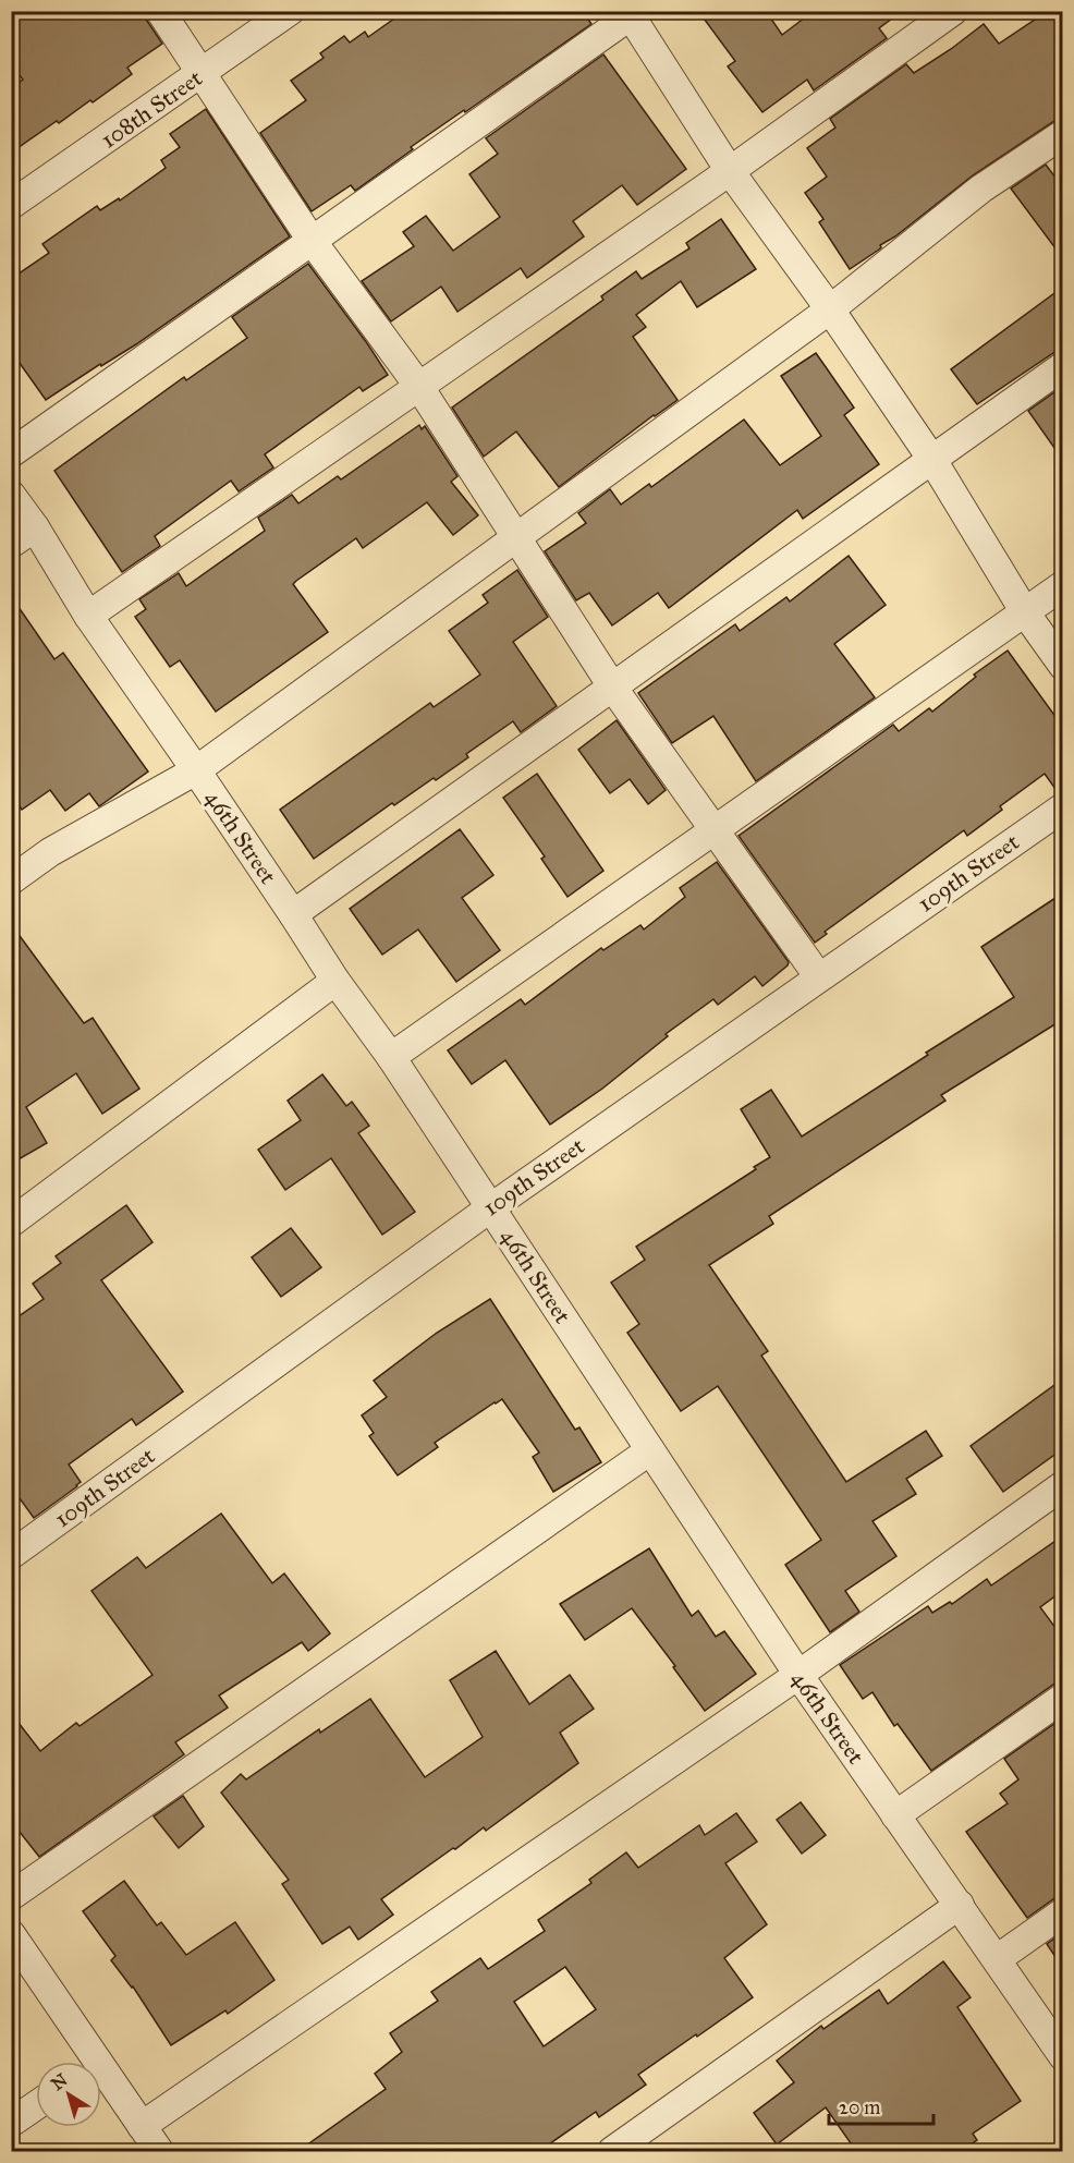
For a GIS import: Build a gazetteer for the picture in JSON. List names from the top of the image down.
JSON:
{
  "streets": {
    "street": ["108th Street", "46th Street", "109th Street"]
  },
  "crossings": [
    ["46th Street", "109th Street"]
  ],
  "scale_bar": "20 m",
  "north": "top left"
}
